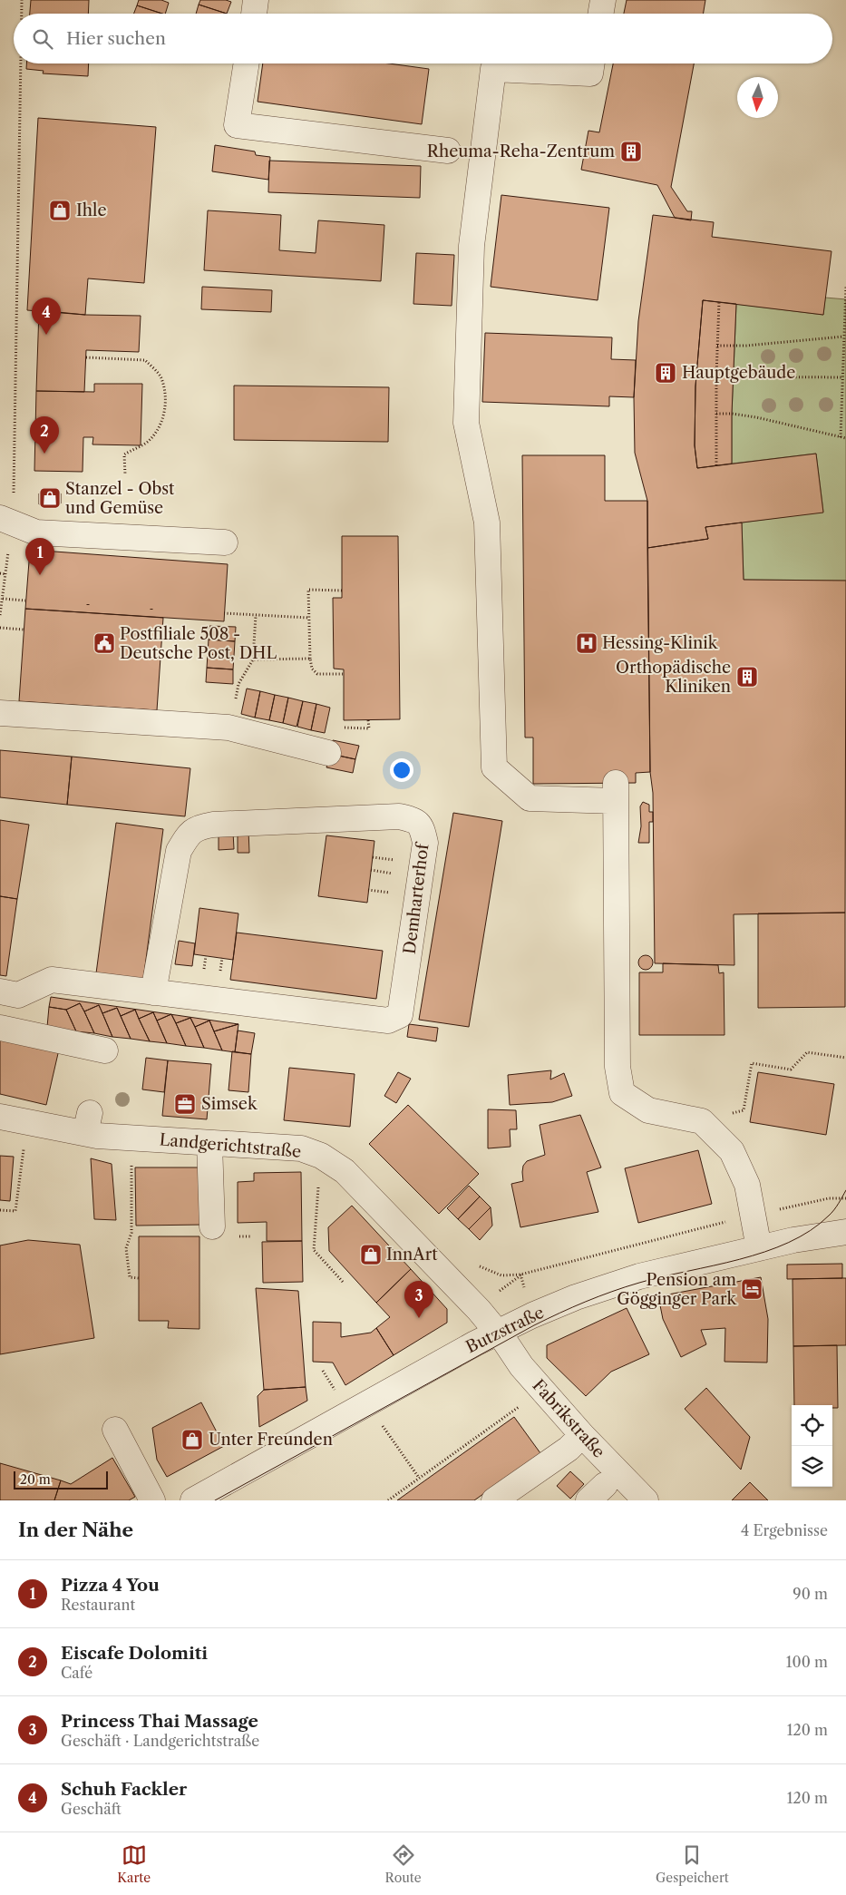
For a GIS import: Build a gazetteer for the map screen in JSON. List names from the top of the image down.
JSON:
{
  "streets": {
    "street": [
      "Demharterhof",
      "Landgerichtstraße",
      "Butzstraße",
      "Fabrikstraße"
    ]
  },
  "crossings": [
    ["Landgerichtstraße", "Butzstraße"],
    ["Landgerichtstraße", "Fabrikstraße"],
    ["Butzstraße", "Fabrikstraße"]
  ],
  "places": {
    "building": ["Rheuma-Reha-Zentrum", "Hauptgebäude", "Orthopädische Kliniken"],
    "shop": [
      "Ihle",
      "Stanzel - Obst und Gemüse",
      "InnArt",
      "Unter Freunden"
    ],
    "public building": ["Postfiliale 508 - Deutsche Post, DHL"],
    "hospital": ["Hessing-Klinik"],
    "office": ["Simsek"],
    "hotel": ["Pension am Gögginger Park"]
  },
  "scale_bar": "20 m",
  "north": "bottom",
  "page": {
    "search": "Hier suchen",
    "pins": [
      "4",
      "2",
      "1",
      "3"
    ],
    "scale": "20 m",
    "heading": ["In der Nähe", "4 Ergebnisse"],
    "list": [
      {
        "mark": "1",
        "name": "Pizza 4 You",
        "note": "Restaurant",
        "value": "90 m"
      },
      {
        "mark": "2",
        "name": "Eiscafe Dolomiti",
        "note": "Café",
        "value": "100 m"
      },
      {
        "mark": "3",
        "name": "Princess Thai Massage",
        "note": "Geschäft · Landgerichtstraße",
        "value": "120 m"
      },
      {
        "mark": "4",
        "name": "Schuh Fackler",
        "note": "Geschäft",
        "value": "120 m"
      }
    ],
    "nav": ["Karte", "Route", "Gespeichert"]
  }
}
